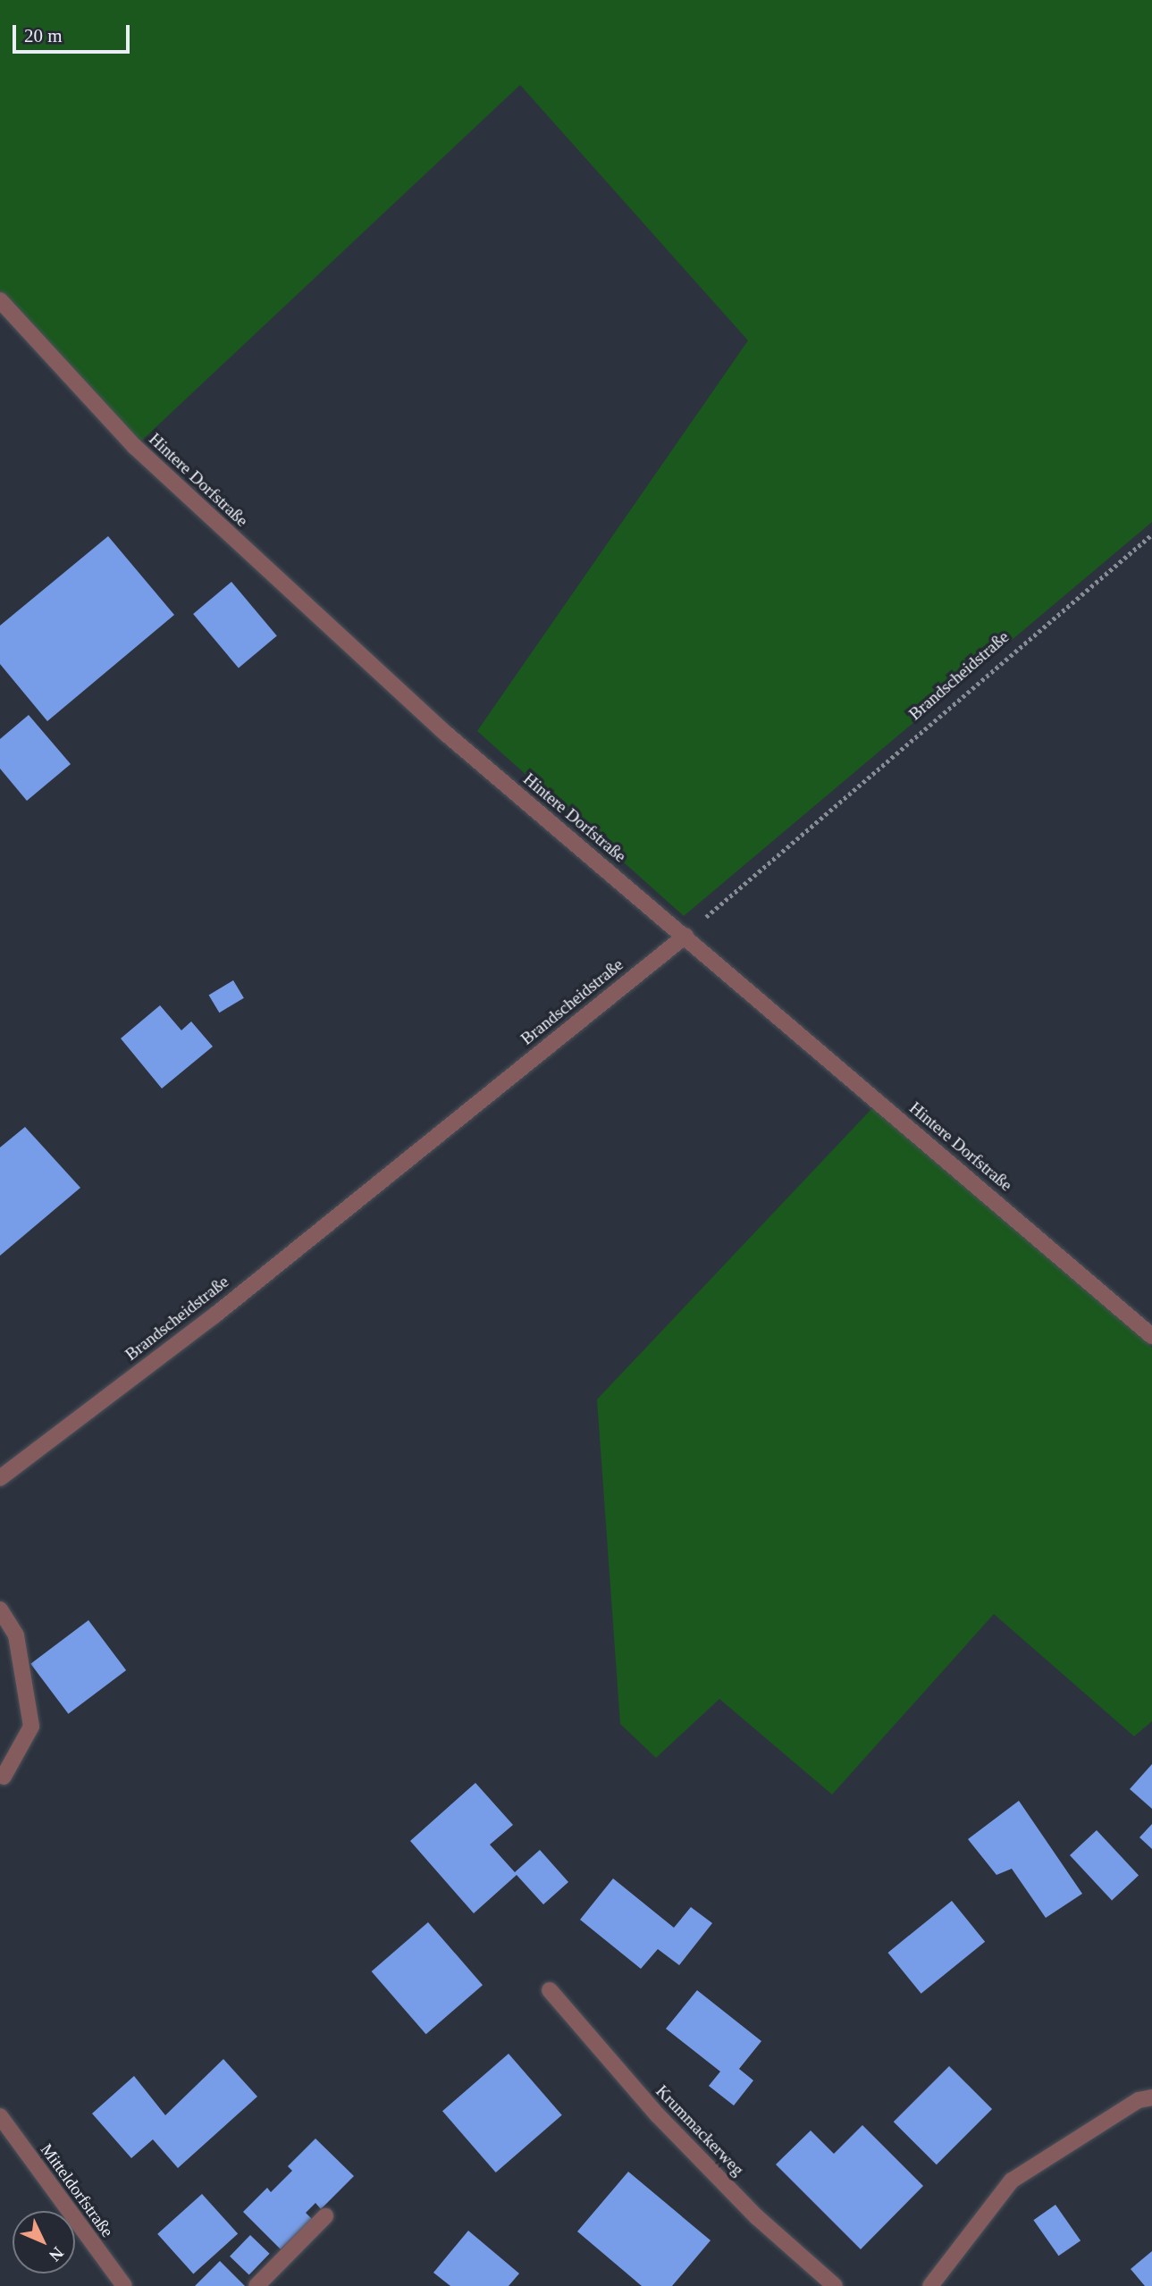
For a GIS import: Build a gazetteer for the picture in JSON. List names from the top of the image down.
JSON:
{
  "streets": {
    "street": [
      "Hintere Dorfstraße",
      "Brandscheidstraße",
      "Krummackerweg",
      "Mitteldorfstraße"
    ]
  },
  "crossings": [
    ["Hintere Dorfstraße", "Brandscheidstraße"]
  ],
  "scale_bar": "20 m",
  "north": "bottom right"
}
